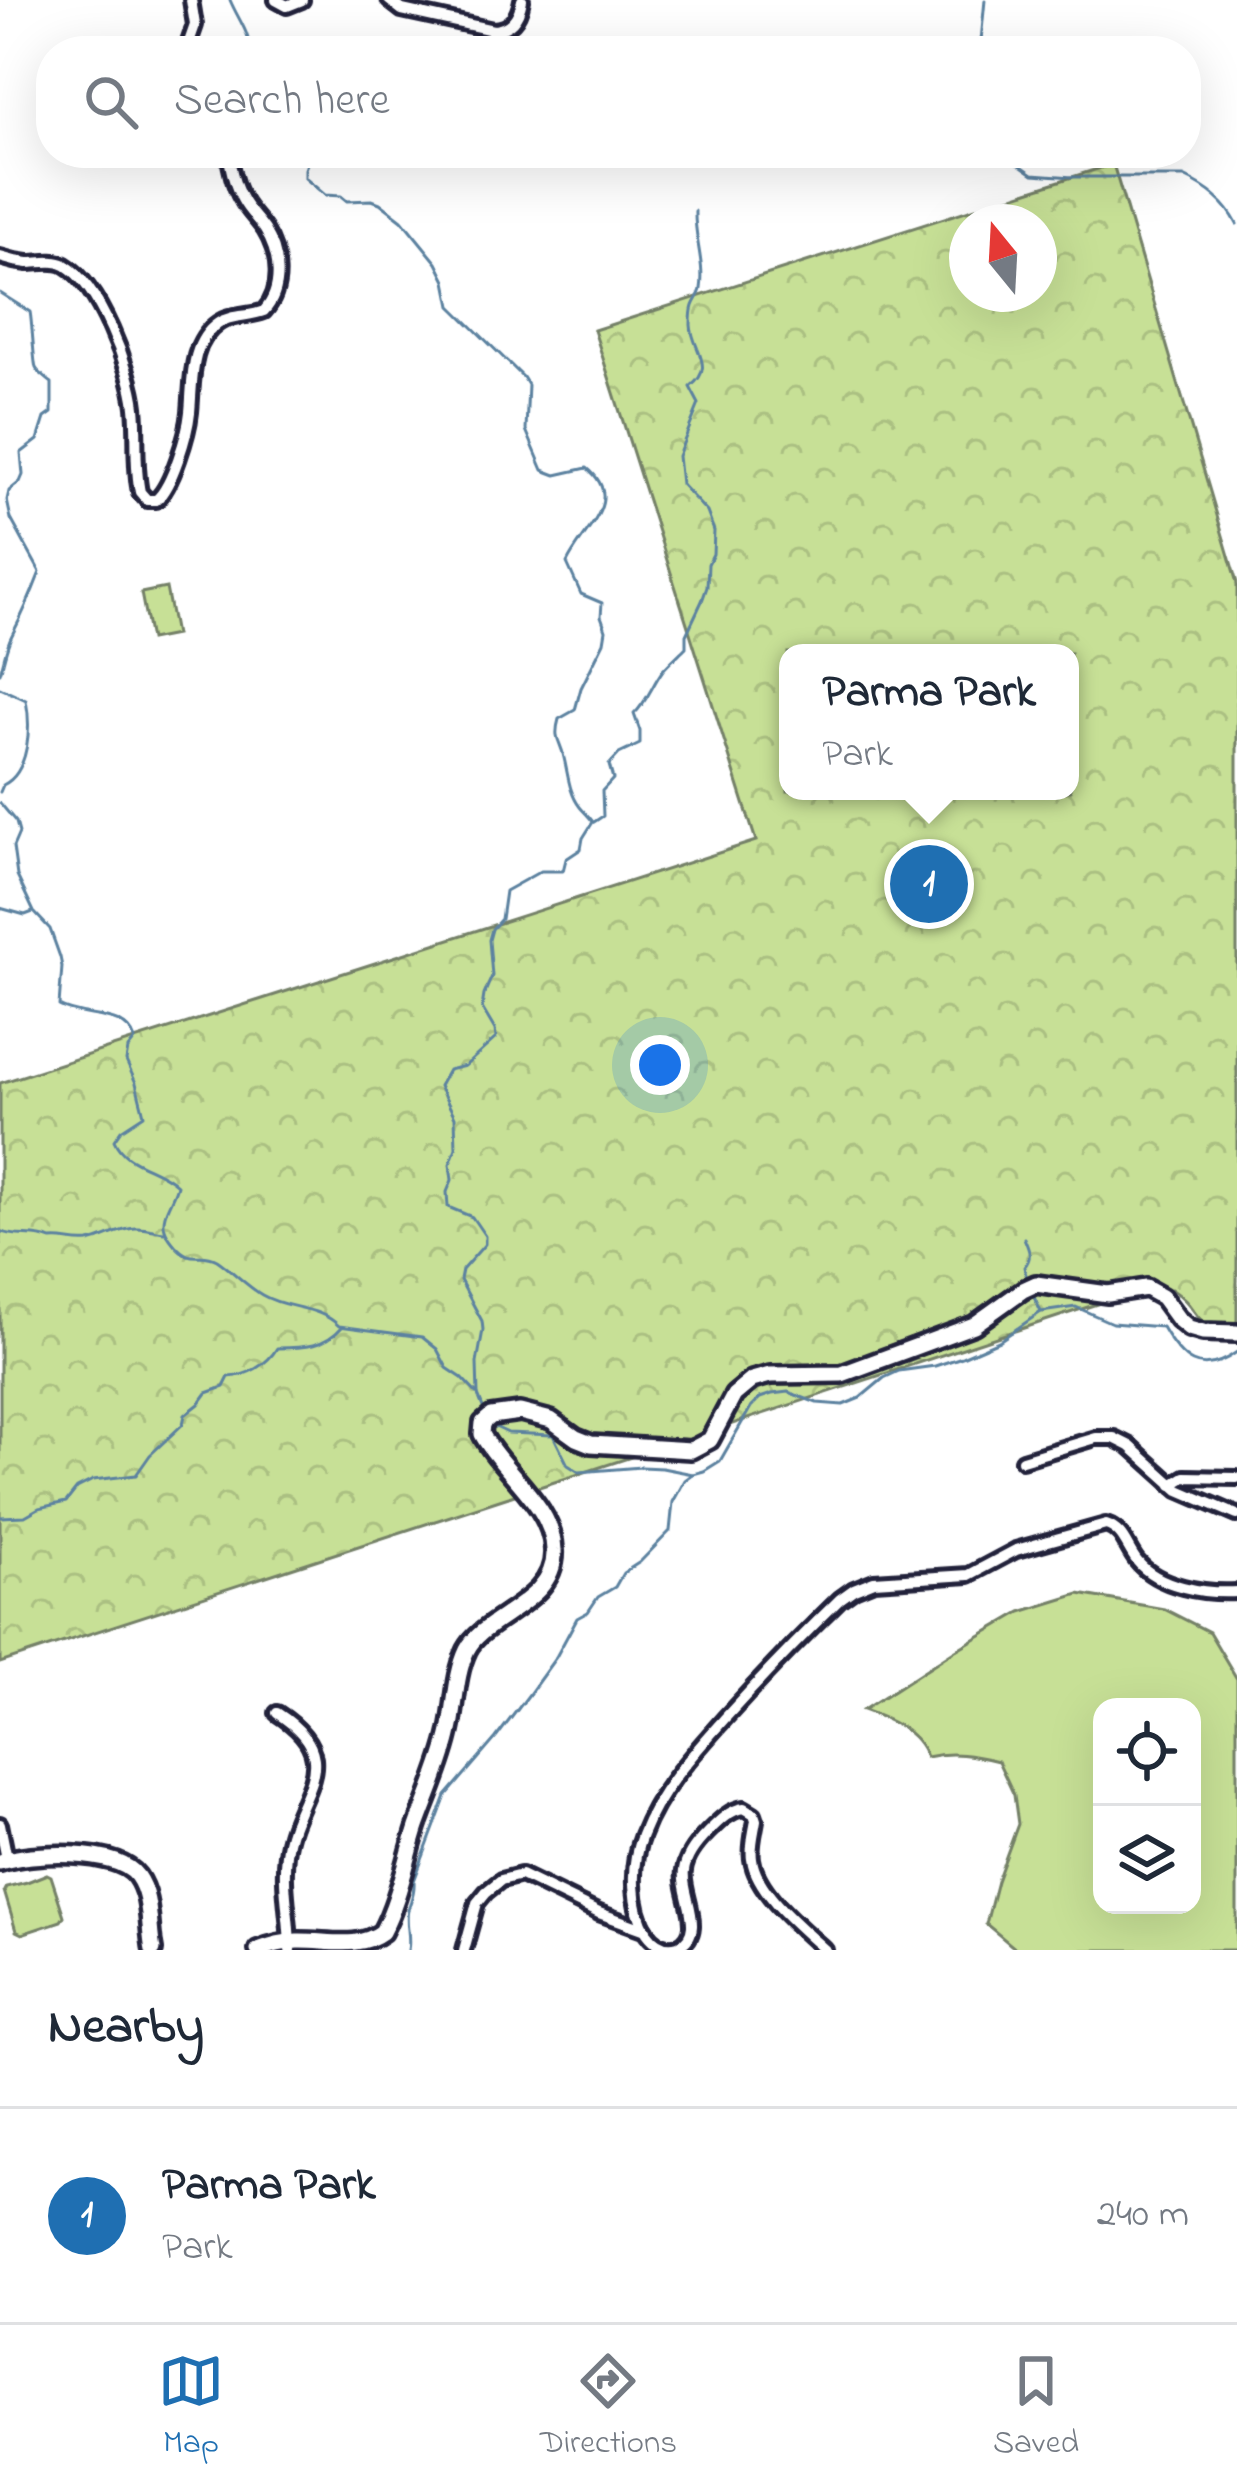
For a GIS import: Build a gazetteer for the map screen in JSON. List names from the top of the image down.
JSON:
{
  "north": "top",
  "page": {
    "search": "Search here",
    "popup": ["Parma Park", "Park"],
    "pins": "1",
    "heading": "Nearby",
    "list": [
      {
        "mark": "1",
        "name": "Parma Park",
        "note": "Park",
        "value": "240 m"
      }
    ],
    "nav": ["Map", "Directions", "Saved"]
  }
}
